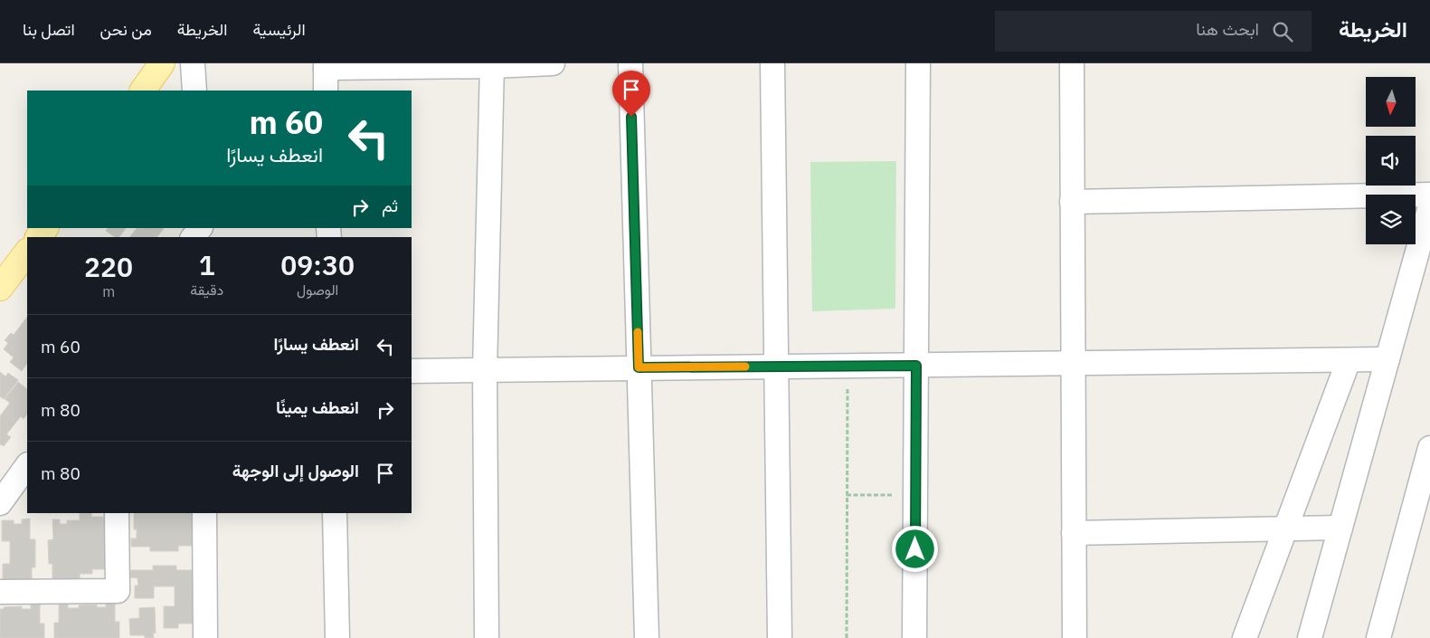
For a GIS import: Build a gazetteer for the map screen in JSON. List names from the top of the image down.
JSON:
{
  "north": "bottom",
  "page": {
    "header": "الخريطة",
    "search": "ابحث هنا",
    "nav": [
      "الرئيسية",
      "الخريطة",
      "من نحن",
      "اتصل بنا"
    ],
    "turn": ["60 m", "انعطف يسارًا"],
    "then": "ثم",
    "eta": [
      "09:30",
      "الوصول",
      "1",
      "دقيقة",
      "220",
      "m"
    ],
    "list": [
      {
        "name": "انعطف يسارًا",
        "value": "60 m"
      },
      {
        "name": "انعطف يمينًا",
        "value": "80 m"
      },
      {
        "name": "الوصول إلى الوجهة",
        "value": "80 m"
      }
    ]
  }
}
